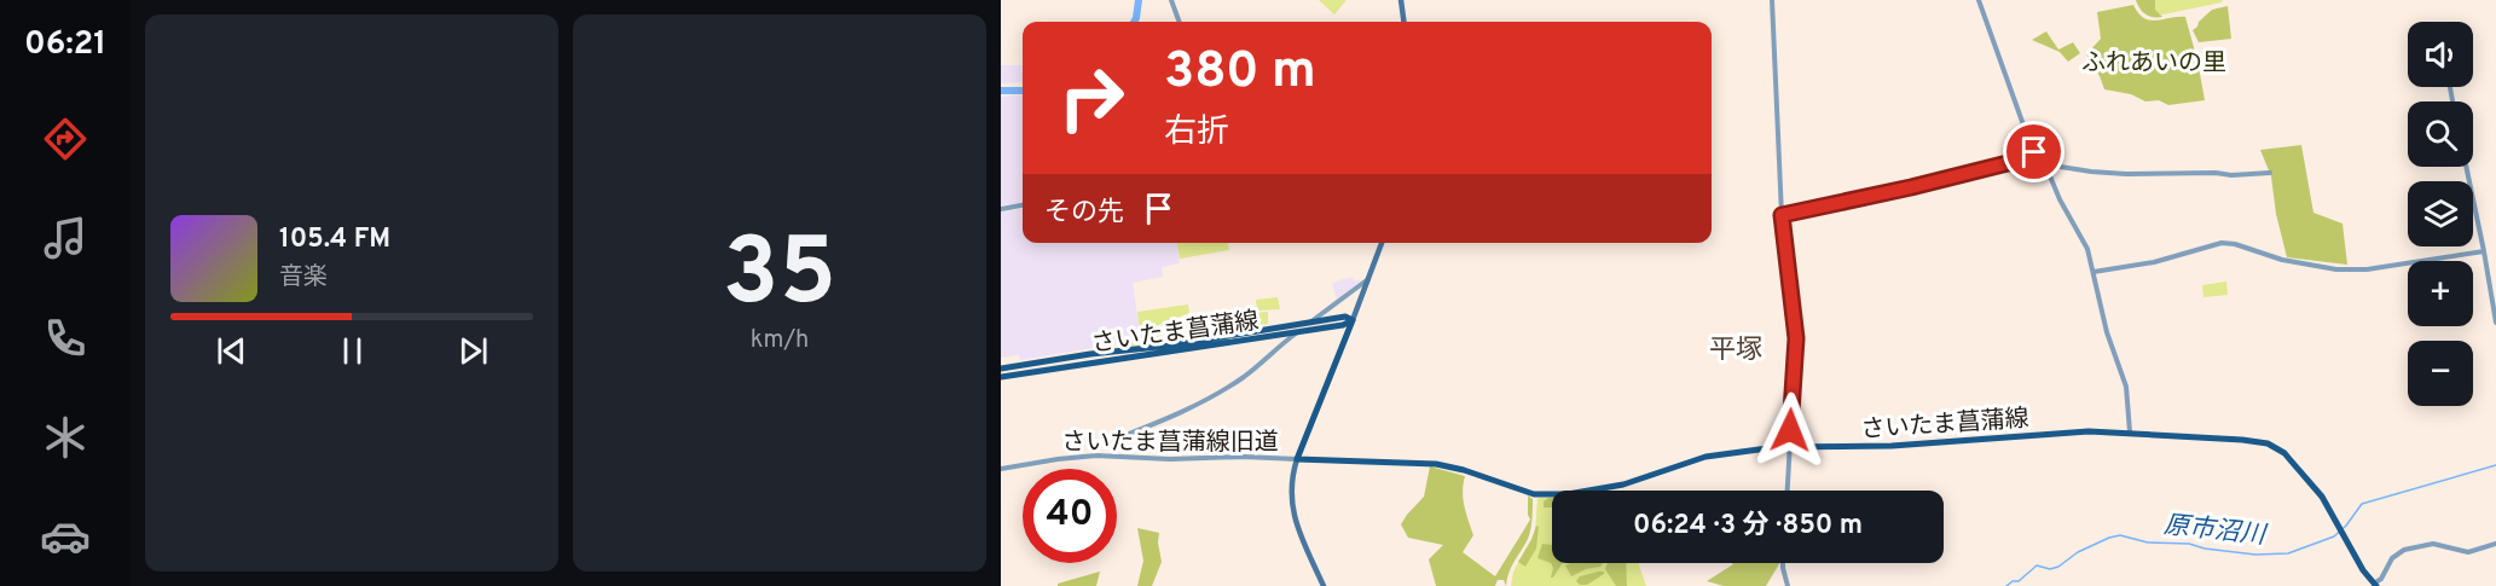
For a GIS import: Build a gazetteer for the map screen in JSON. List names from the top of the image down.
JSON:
{
  "streets": {
    "main road": ["さいたま菖蒲線"],
    "street": ["さいたま菖蒲線旧道"]
  },
  "crossings": [
    ["さいたま菖蒲線", "さいたま菖蒲線旧道"]
  ],
  "districts": ["平塚"],
  "water": ["原市沼川"],
  "parks": ["ふれあいの里"],
  "page": {
    "tabs": "06:21",
    "tile": ["35", "km/h"],
    "map_buttons": ["+", "−"],
    "turn": ["380 m", "右折"],
    "then": "その先",
    "song": ["105.4 FM", "音楽"],
    "limit": "40",
    "trip": "06:24 · 3 分 · 850 m"
  }
}
